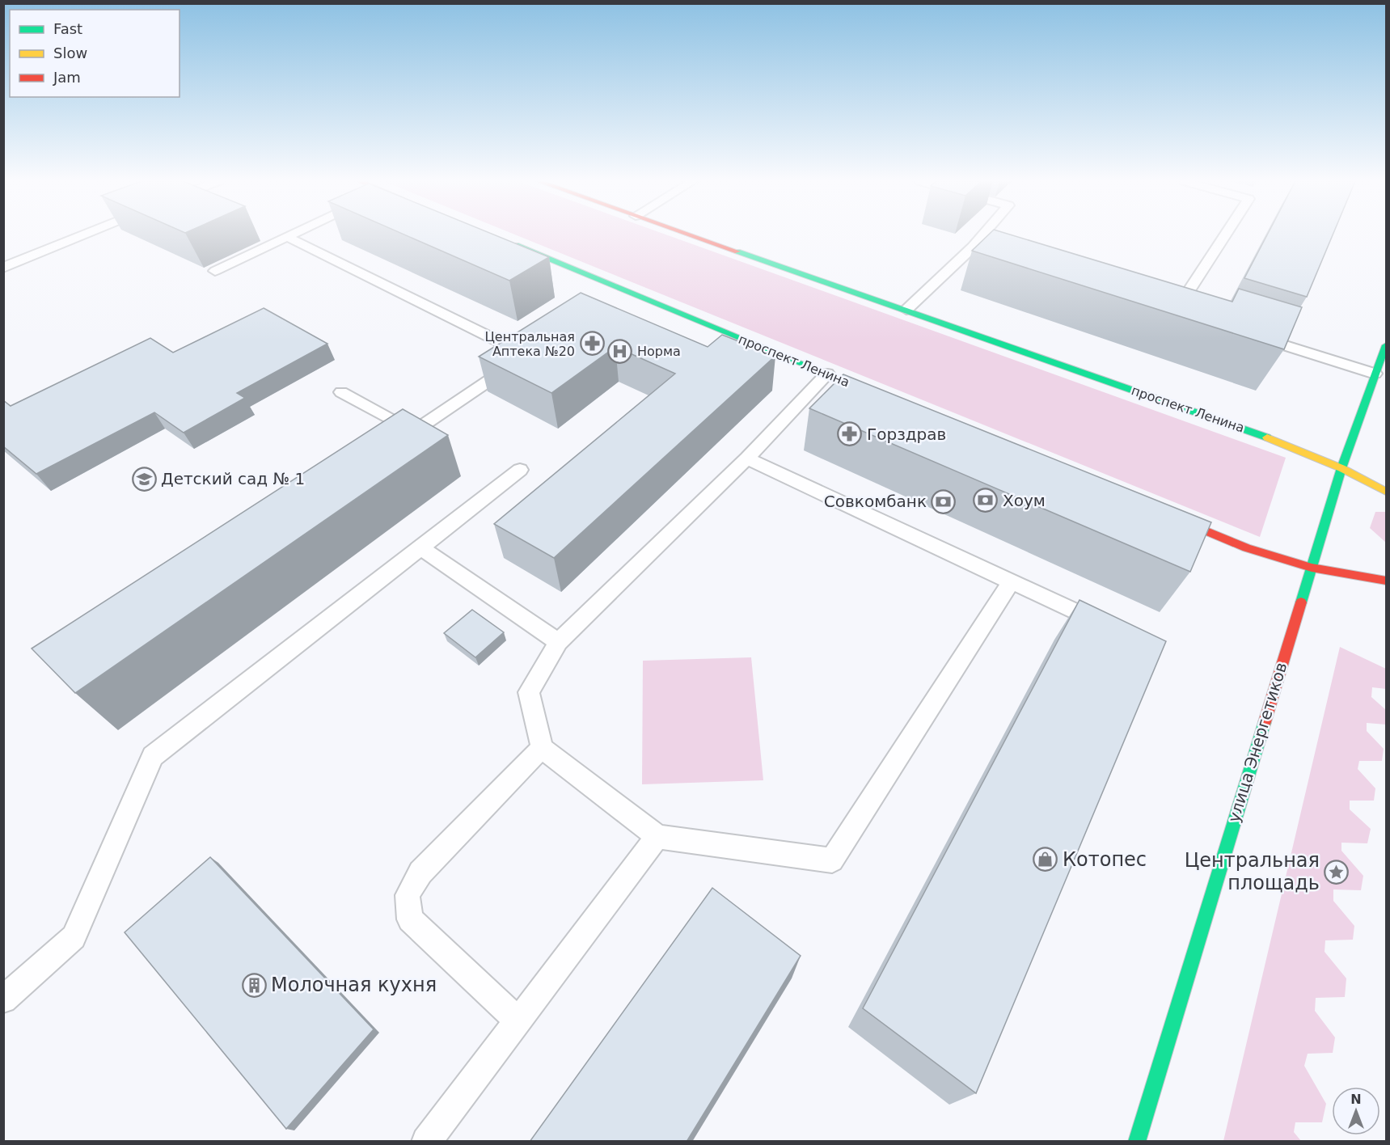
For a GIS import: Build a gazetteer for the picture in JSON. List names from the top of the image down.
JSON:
{
  "streets": {
    "street": ["проспект Ленина", "улица Энергетиков"]
  },
  "crossings": [
    ["проспект Ленина", "улица Энергетиков"]
  ],
  "places": {
    "pharmacy": ["Центральная Аптека №20", "Горздрав"],
    "hospital": ["Норма"],
    "school or university": ["Детский сад № 1"],
    "bank": ["Хоум", "Совкомбанк"],
    "shop": ["Котопес"],
    "place": ["Центральная площадь"],
    "building": ["Молочная кухня"]
  },
  "legend": ["Fast", "Slow", "Jam"],
  "north": "top"
}
